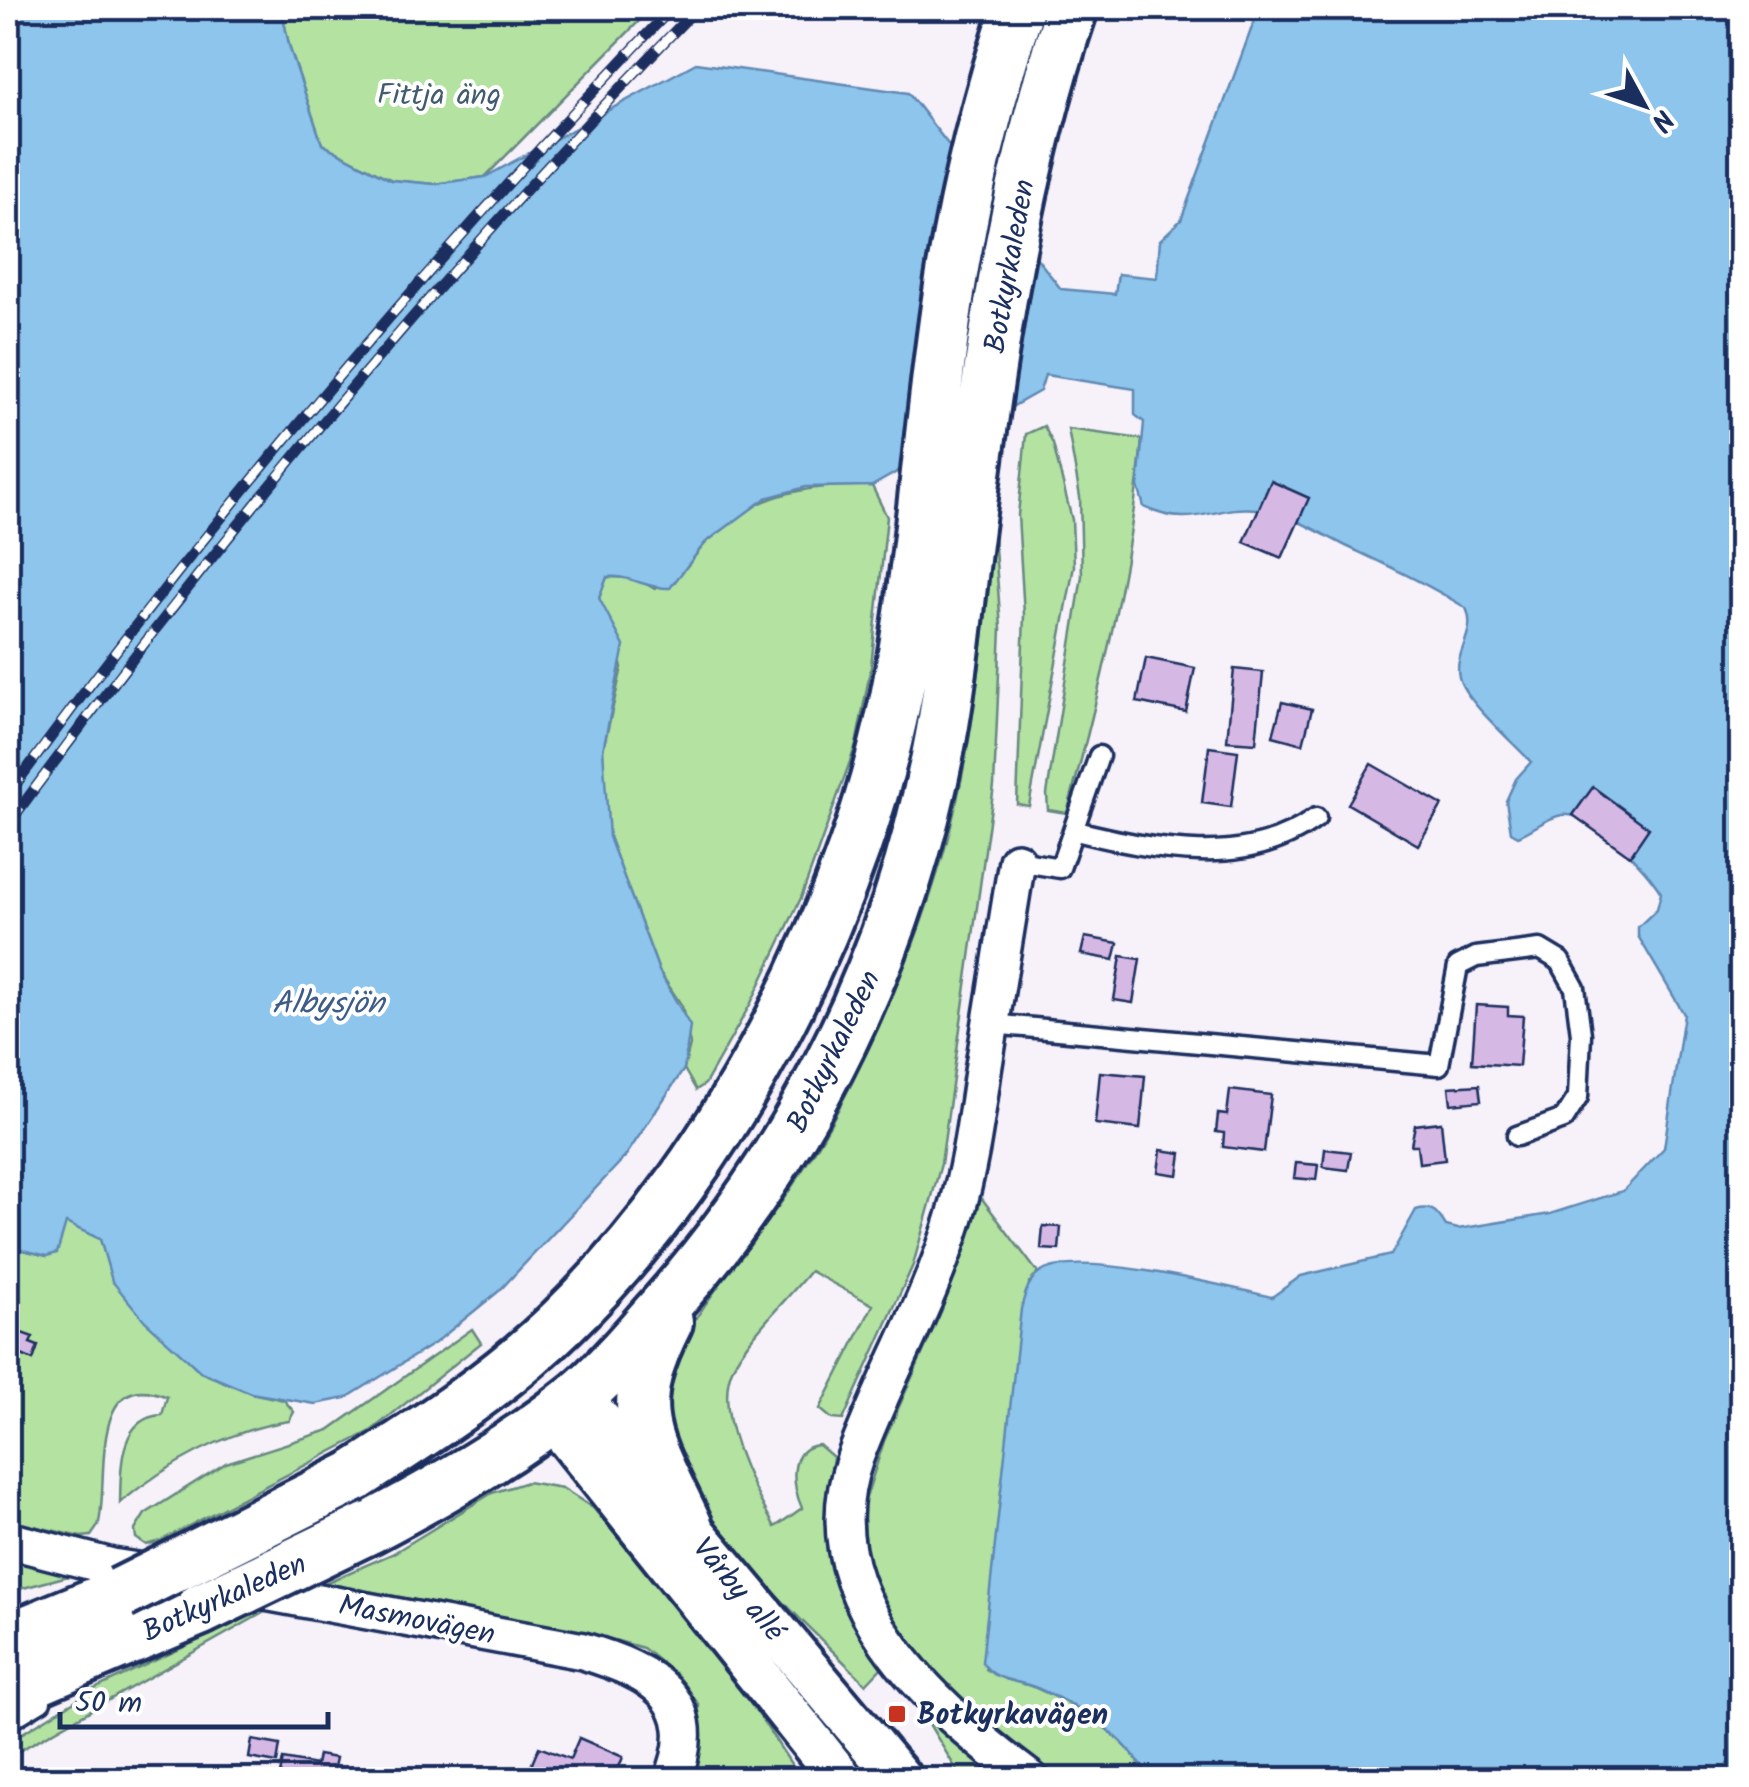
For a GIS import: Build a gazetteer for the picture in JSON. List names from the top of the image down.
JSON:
{
  "streets": {
    "main road": ["Botkyrkaleden"],
    "street": ["Vårby allé", "Masmovägen"]
  },
  "crossings": [
    ["Botkyrkaleden", "Vårby allé"]
  ],
  "water": ["Albysjön"],
  "parks": ["Fittja äng"],
  "places": {
    "transit": ["Botkyrkavägen"]
  },
  "scale_bar": "50 m",
  "north": "bottom right"
}
